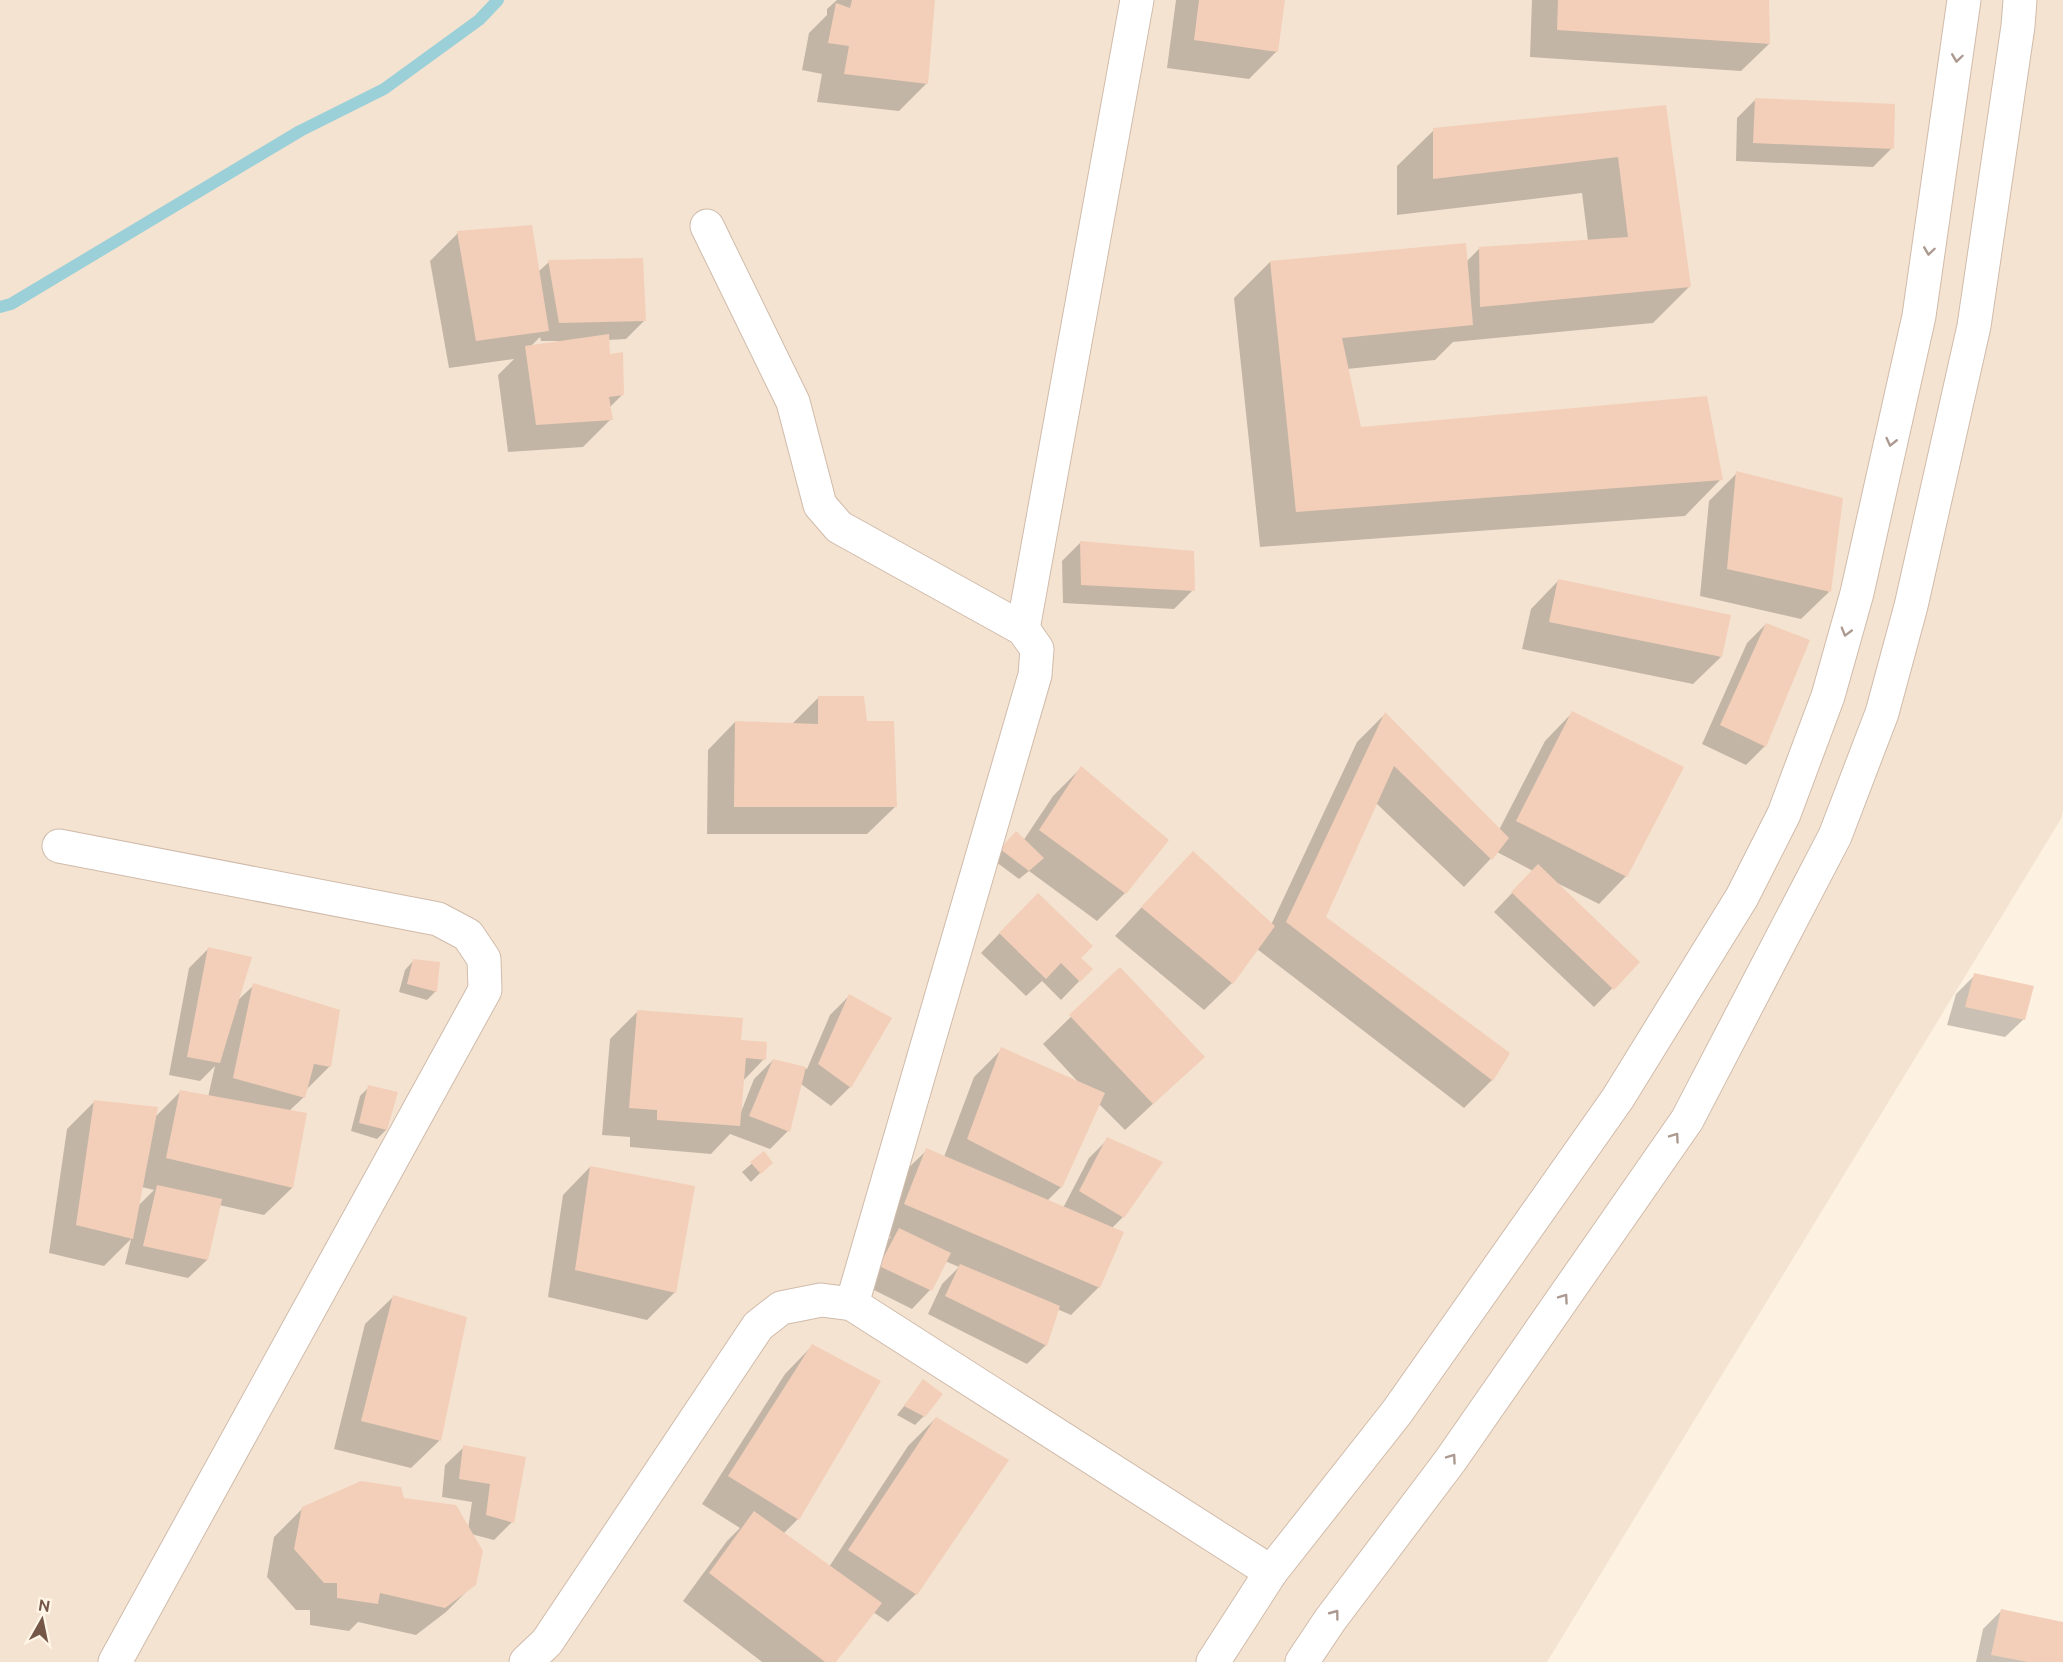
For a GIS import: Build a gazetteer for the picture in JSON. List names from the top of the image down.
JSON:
{
  "north": "top"
}
